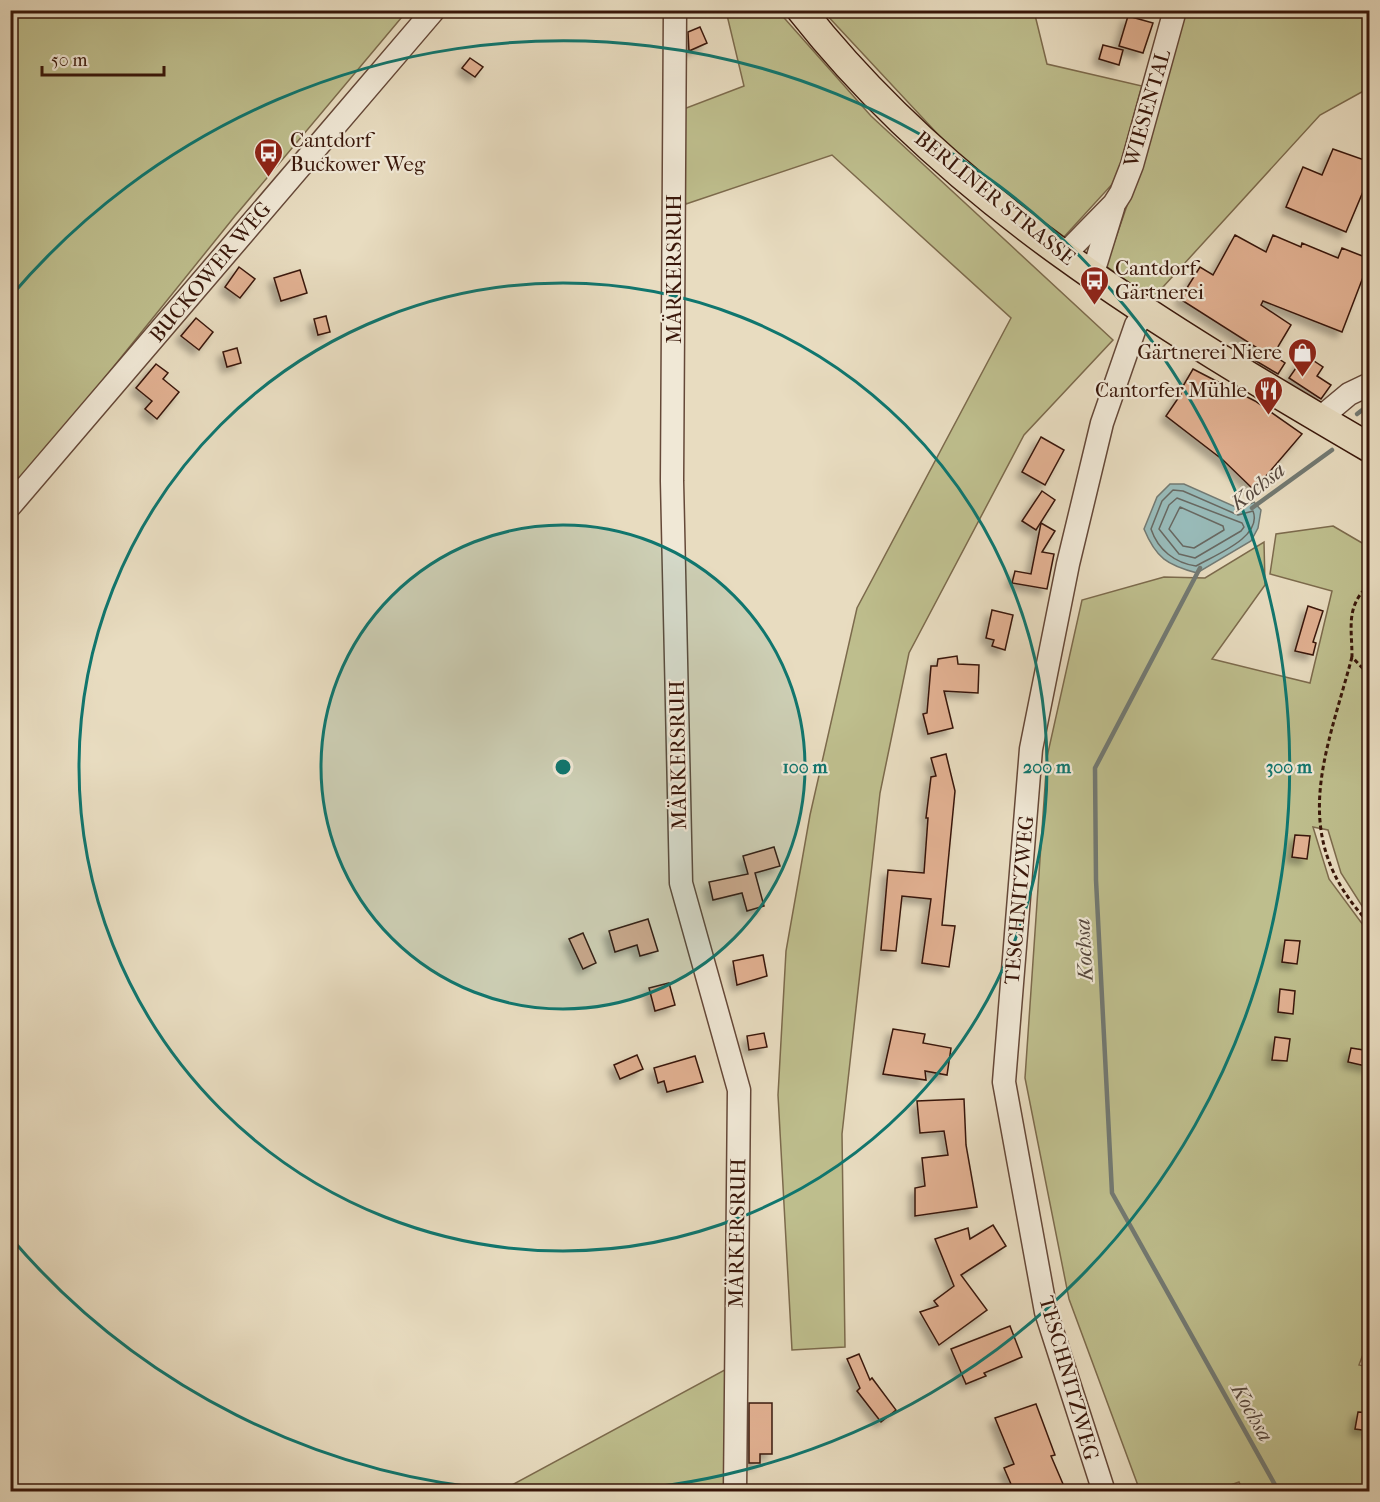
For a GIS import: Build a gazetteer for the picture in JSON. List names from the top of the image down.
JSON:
{
  "streets": {
    "main road": ["BERLINER STRASSE"],
    "street": [
      "WIESENTAL",
      "MÄRKERSRUH",
      "BUCKOWER WEG",
      "TESCHNITZWEG"
    ]
  },
  "crossings": [
    ["WIESENTAL", "BERLINER STRASSE"],
    ["BERLINER STRASSE", "TESCHNITZWEG"]
  ],
  "water": ["Kochsa"],
  "places": {
    "bus stop": ["Cantdorf Buckower Weg", "Cantdorf Gärtnerei"],
    "shop": ["Gärtnerei Niere"],
    "restaurant": ["Cantorfer Mühle"]
  },
  "scale_bar": "50 m",
  "rings": ["100 m", "200 m", "300 m"]
}
